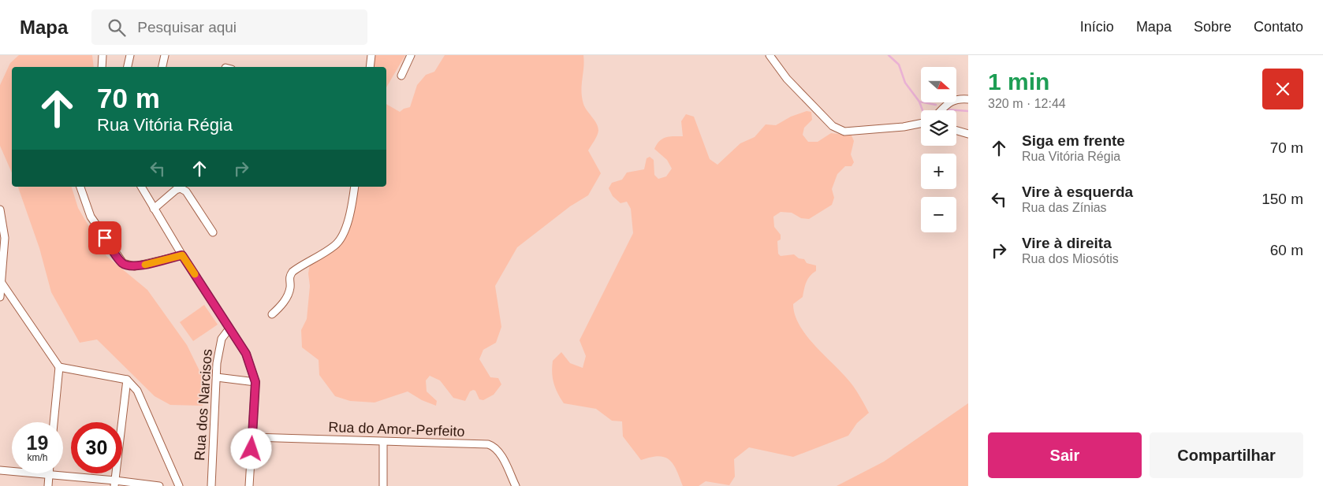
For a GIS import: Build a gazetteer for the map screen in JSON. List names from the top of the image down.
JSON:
{
  "streets": {
    "street": ["Rua dos Narcisos", "Rua do Amor-Perfeito"]
  },
  "north": "right",
  "page": {
    "header": "Mapa",
    "search": "Pesquisar aqui",
    "nav": [
      "Início",
      "Mapa",
      "Sobre",
      "Contato"
    ],
    "heading": ["1 min", "320 m · 12:44"],
    "map_buttons": ["+", "−"],
    "turn": ["70 m", "Rua Vitória Régia"],
    "list": [
      {
        "name": "Siga em frente",
        "note": "Rua Vitória Régia",
        "value": "70 m"
      },
      {
        "name": "Vire à esquerda",
        "note": "Rua das Zínias",
        "value": "150 m"
      },
      {
        "name": "Vire à direita",
        "note": "Rua dos Miosótis",
        "value": "60 m"
      }
    ],
    "speed": "19 km/h",
    "limit": "30",
    "buttons": ["Sair", "Compartilhar"]
  }
}
